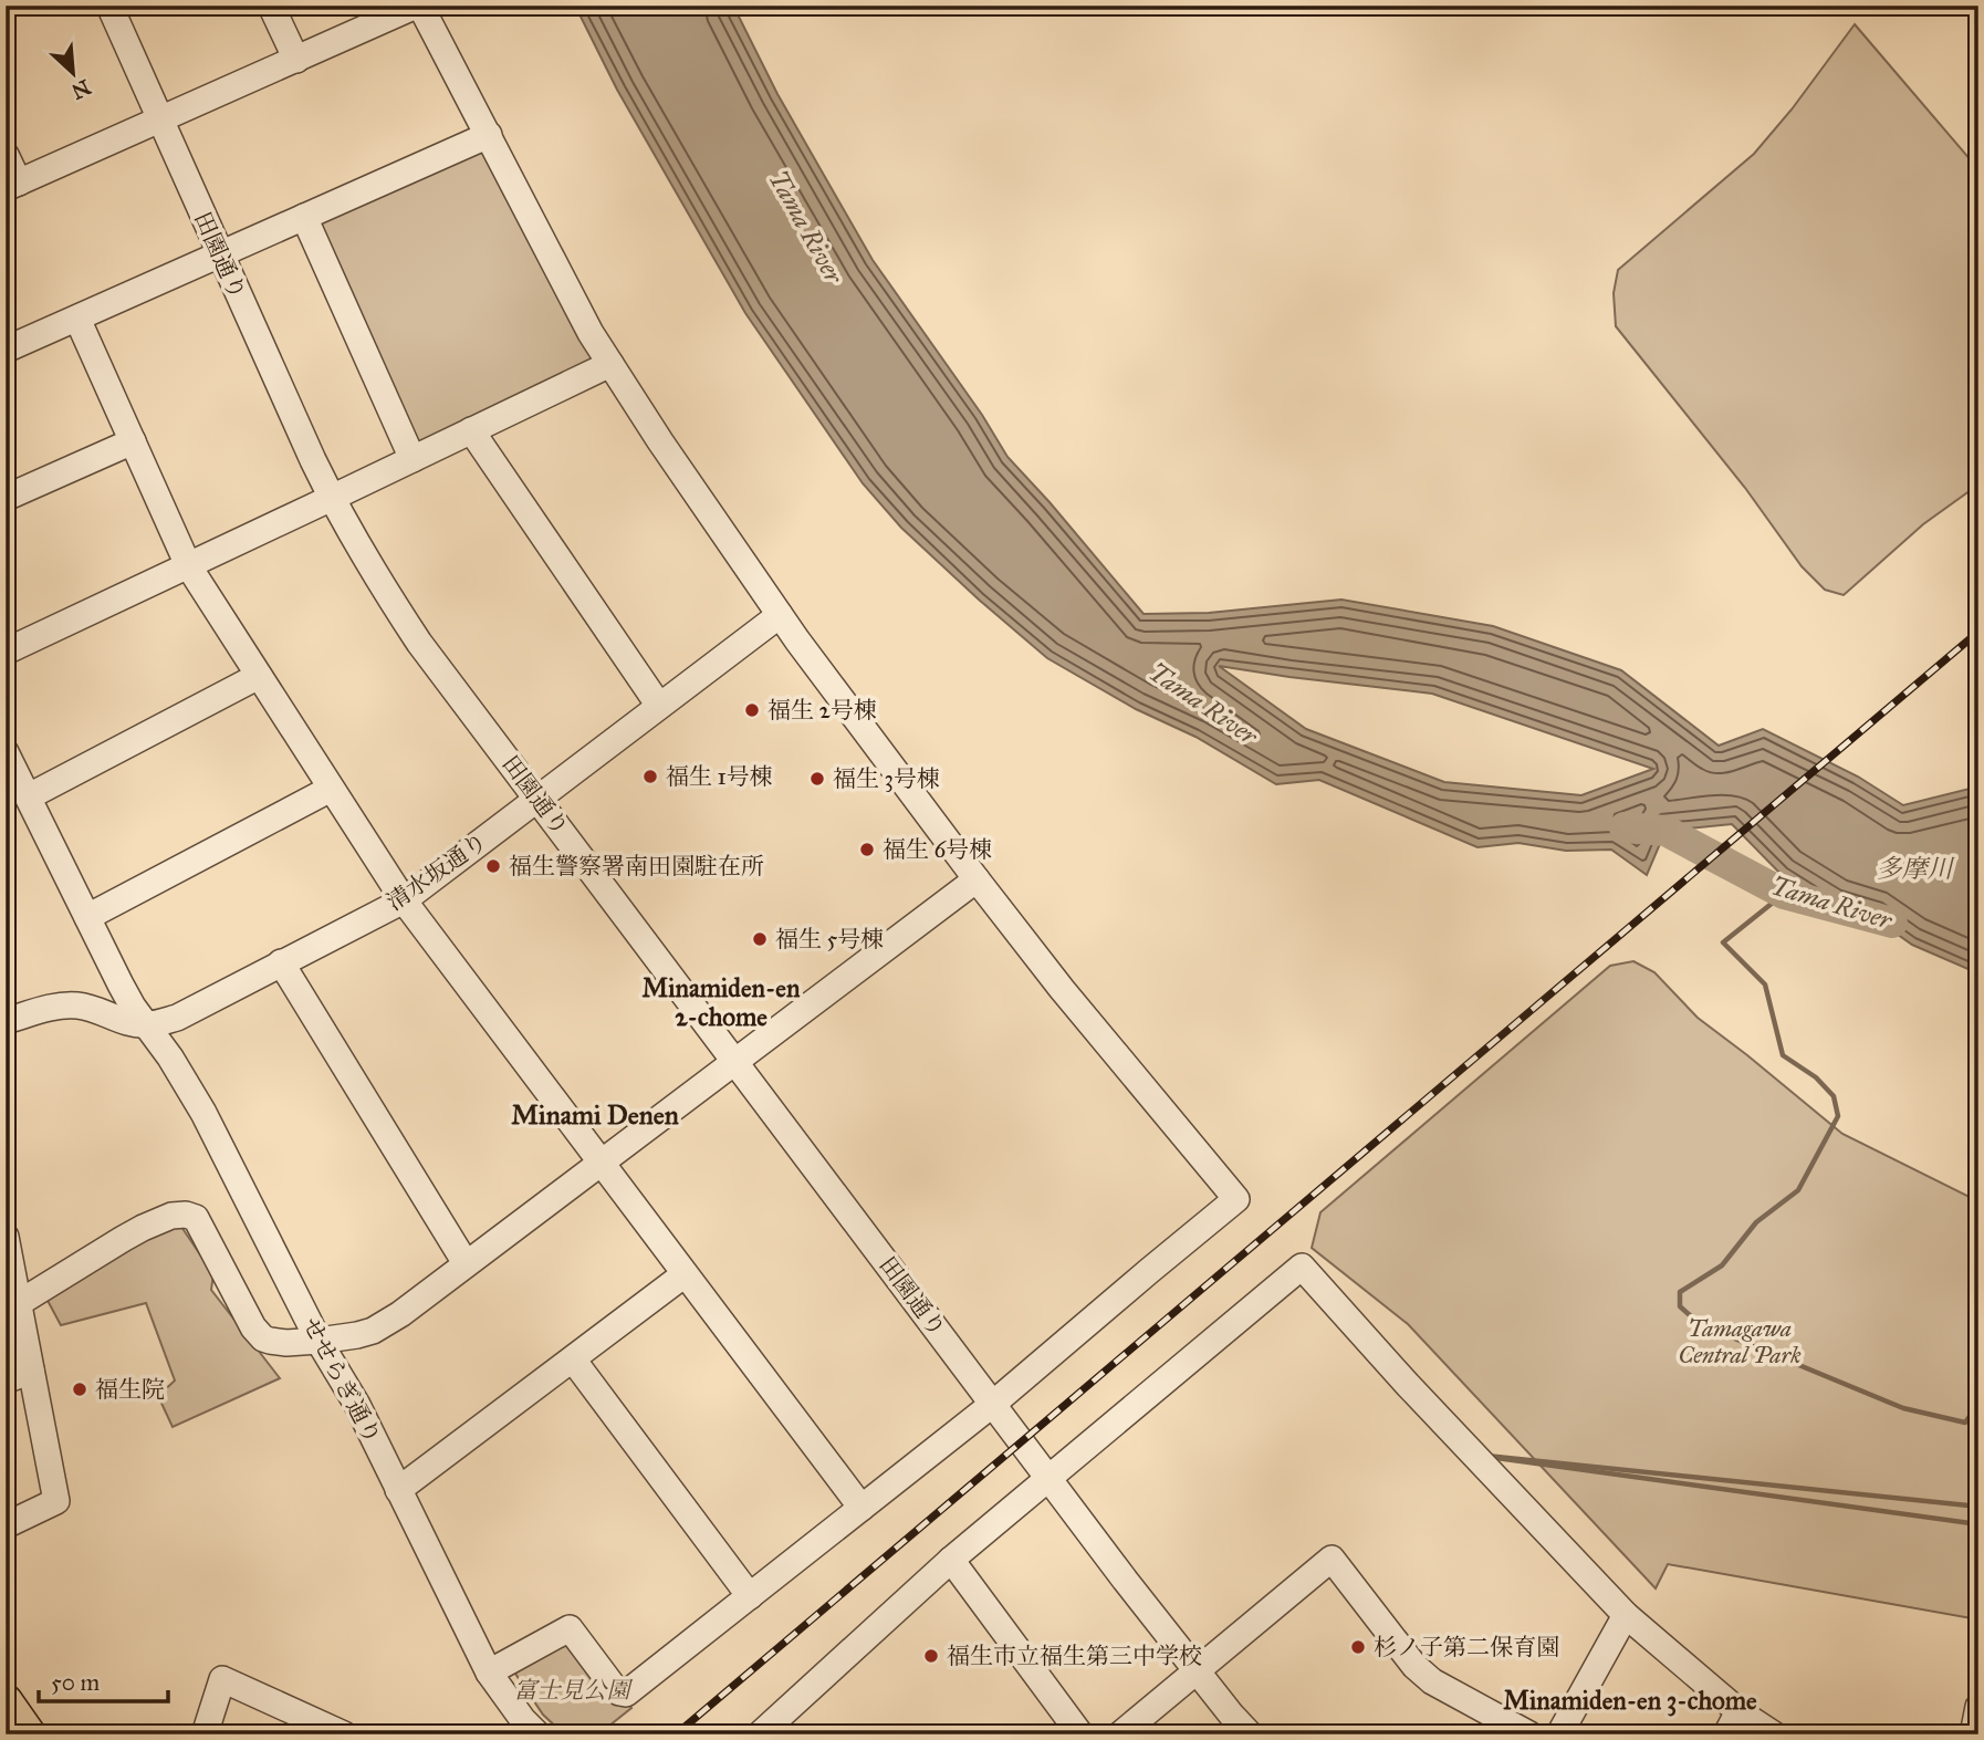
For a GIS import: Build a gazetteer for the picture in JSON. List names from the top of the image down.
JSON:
{
  "streets": {
    "street": ["田園通り", "清水坂通り", "せせらぎ通り"]
  },
  "crossings": [
    ["田園通り", "清水坂通り"],
    ["清水坂通り", "せせらぎ通り"]
  ],
  "districts": ["Minamiden-en 2-chome", "Minami Denen", "Minamiden-en 3-chome"],
  "water": ["Tama River", "多摩川"],
  "parks": ["Tamagawa Central Park", "富士見公園"],
  "places": [
    "福生 2号棟",
    "福生 1号棟",
    "福生 3号棟",
    "福生 6号棟",
    "福生警察署南田園駐在所",
    "福生 5号棟",
    "福生院",
    "杉ノ子第二保育園",
    "福生市立福生第三中学校"
  ],
  "scale_bar": "50 m",
  "north": "bottom right"
}
